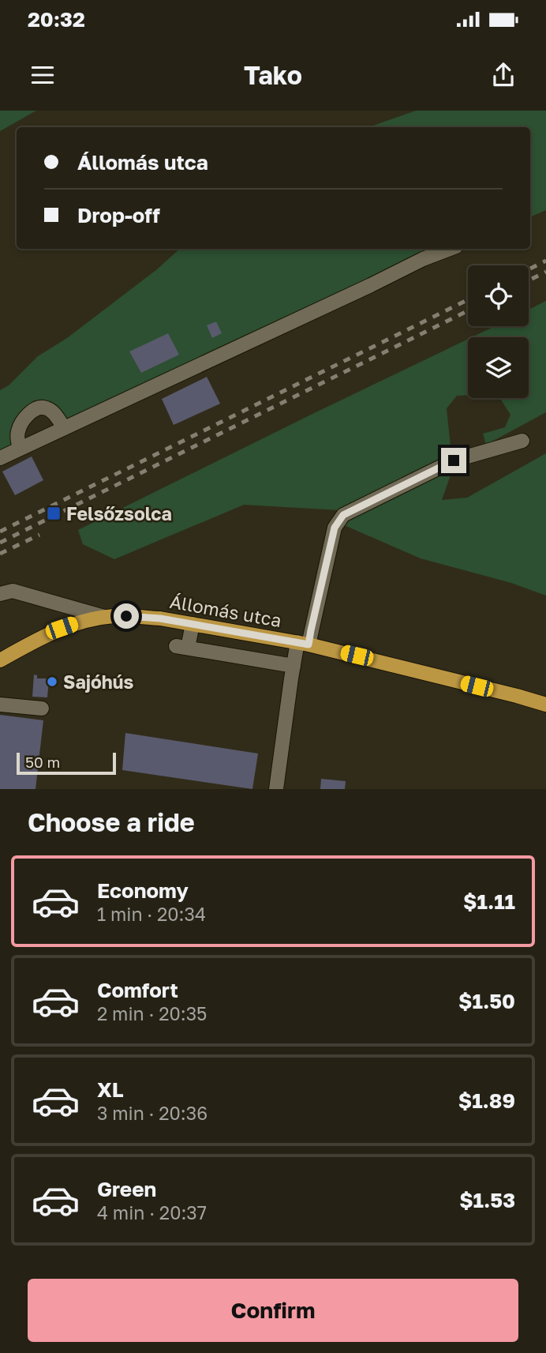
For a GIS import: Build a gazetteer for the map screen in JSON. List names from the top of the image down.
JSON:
{
  "streets": {
    "main road": ["Állomás utca"]
  },
  "places": {
    "transit": ["Felsőzsolca"],
    "other": ["Sajóhús"]
  },
  "scale_bar": "50 m",
  "page": {
    "status": "20:32",
    "header": "Tako",
    "banner": ["Állomás utca", "Drop-off"],
    "scale": "50 m",
    "heading": "Choose a ride",
    "list": [
      {
        "name": "Economy",
        "note": "1 min · 20:34",
        "value": "$1.11"
      },
      {
        "name": "Comfort",
        "note": "2 min · 20:35",
        "value": "$1.50"
      },
      {
        "name": "XL",
        "note": "3 min · 20:36",
        "value": "$1.89"
      },
      {
        "name": "Green",
        "note": "4 min · 20:37",
        "value": "$1.53"
      }
    ],
    "buttons": "Confirm"
  }
}
